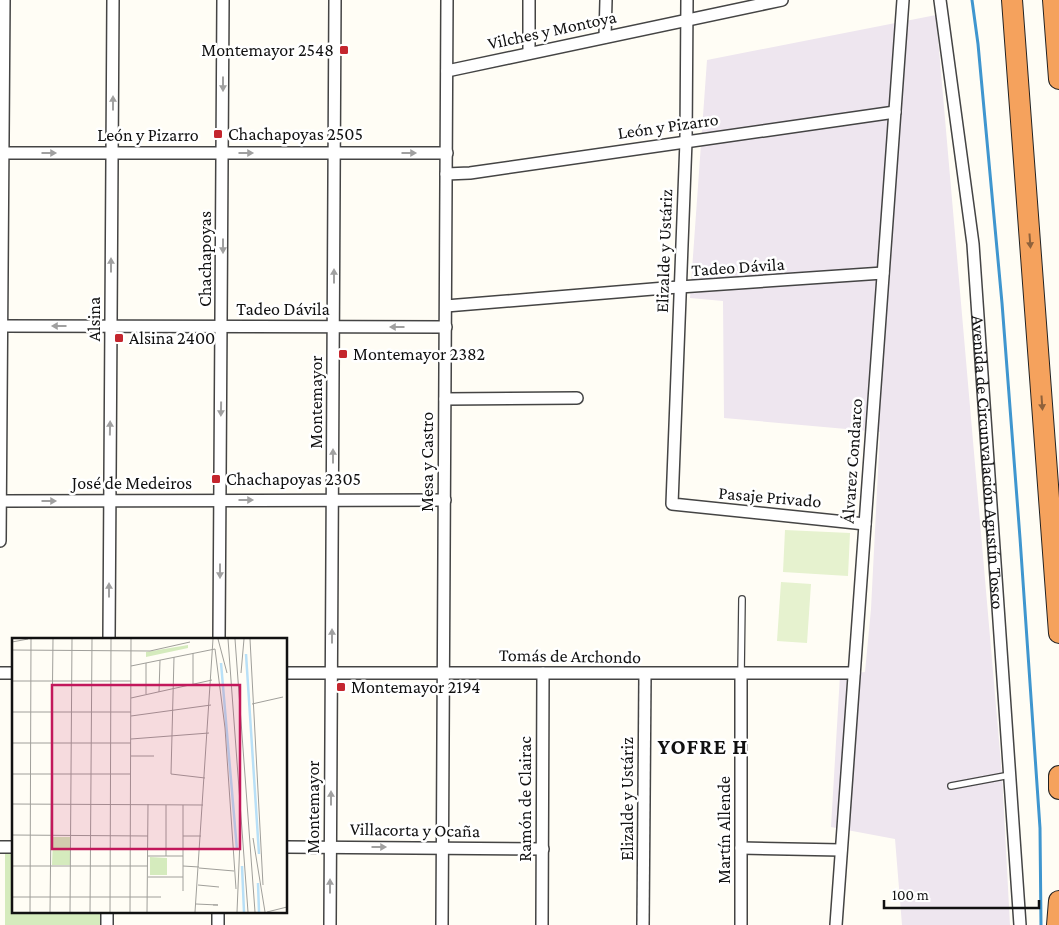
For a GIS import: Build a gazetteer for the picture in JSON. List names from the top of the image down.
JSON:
{
  "streets": {
    "street": [
      "Vilches y Montoya",
      "León y Pizarro",
      "Elizalde y Ustáriz",
      "Chachapoyas",
      "Tadeo Dávila",
      "Alsina",
      "Montemayor",
      "Álvarez Condarco",
      "Mesa y Castro",
      "Avenida de Circunvalación Agustín Tosco",
      "José de Medeiros",
      "Pasaje Privado",
      "Tomás de Archondo",
      "Ramón de Clairac",
      "Villacorta y Ocaña",
      "Martín Allende"
    ]
  },
  "crossings": [
    ["Vilches y Montoya", "Elizalde y Ustáriz"],
    ["Vilches y Montoya", "Mesa y Castro"],
    ["León y Pizarro", "Elizalde y Ustáriz"],
    ["León y Pizarro", "Chachapoyas"],
    ["León y Pizarro", "Alsina"],
    ["León y Pizarro", "Montemayor"],
    ["León y Pizarro", "Álvarez Condarco"],
    ["León y Pizarro", "Mesa y Castro"],
    ["Elizalde y Ustáriz", "Tadeo Dávila"],
    ["Elizalde y Ustáriz", "Pasaje Privado"],
    ["Elizalde y Ustáriz", "Tomás de Archondo"],
    ["Chachapoyas", "Tadeo Dávila"],
    ["Chachapoyas", "José de Medeiros"],
    ["Tadeo Dávila", "Alsina"],
    ["Tadeo Dávila", "Montemayor"],
    ["Tadeo Dávila", "Álvarez Condarco"],
    ["Tadeo Dávila", "Mesa y Castro"],
    ["Alsina", "José de Medeiros"],
    ["Montemayor", "José de Medeiros"],
    ["Montemayor", "Tomás de Archondo"],
    ["Montemayor", "Villacorta y Ocaña"],
    ["Álvarez Condarco", "Pasaje Privado"],
    ["Álvarez Condarco", "Tomás de Archondo"],
    ["Mesa y Castro", "José de Medeiros"],
    ["Mesa y Castro", "Tomás de Archondo"],
    ["Mesa y Castro", "Villacorta y Ocaña"],
    ["Tomás de Archondo", "Ramón de Clairac"],
    ["Tomás de Archondo", "Martín Allende"],
    ["Ramón de Clairac", "Villacorta y Ocaña"]
  ],
  "one_way": [
    "León y Pizarro",
    "Chachapoyas",
    "Alsina",
    "Montemayor",
    "José de Medeiros",
    "Villacorta y Ocaña"
  ],
  "districts": ["YOFRE H"],
  "places": {
    "transit": [
      "Montemayor 2548",
      "Chachapoyas 2505",
      "Alsina 2400",
      "Montemayor 2382",
      "Chachapoyas 2305",
      "Montemayor 2194"
    ]
  },
  "scale_bar": "100 m"
}
